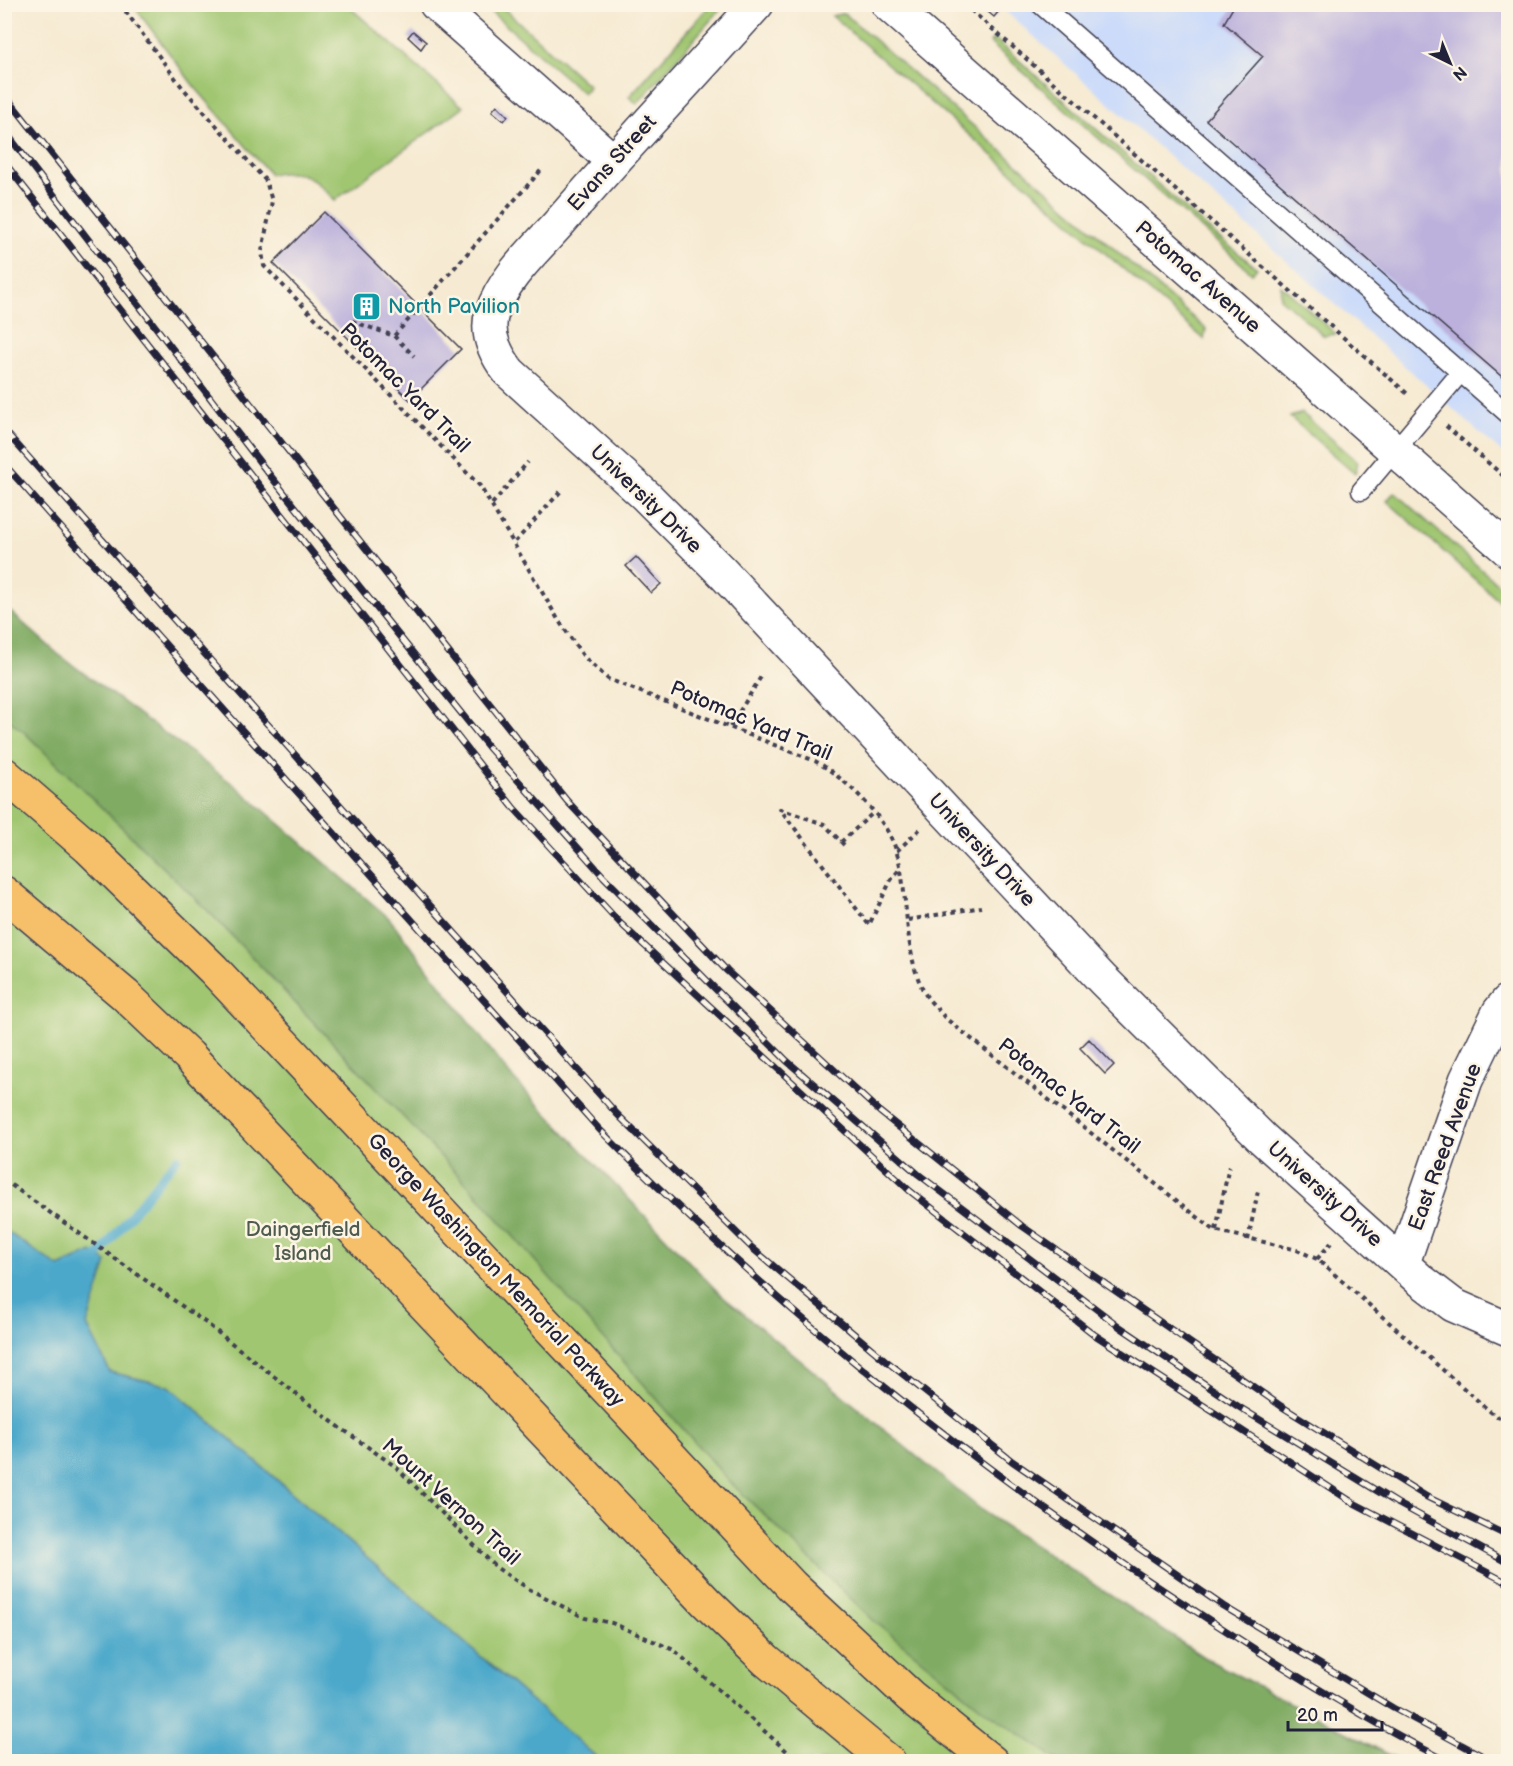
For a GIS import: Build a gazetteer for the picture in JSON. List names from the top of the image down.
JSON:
{
  "streets": {
    "highway": ["George Washington Memorial Parkway"],
    "street": [
      "Evans Street",
      "Potomac Avenue",
      "University Drive",
      "East Reed Avenue"
    ],
    "path": ["Potomac Yard Trail", "Mount Vernon Trail"]
  },
  "crossings": [
    ["Evans Street", "University Drive"],
    ["University Drive", "East Reed Avenue"]
  ],
  "parks": ["Daingerfield Island"],
  "places": {
    "building": ["North Pavilion"]
  },
  "scale_bar": "20 m",
  "north": "bottom right"
}
